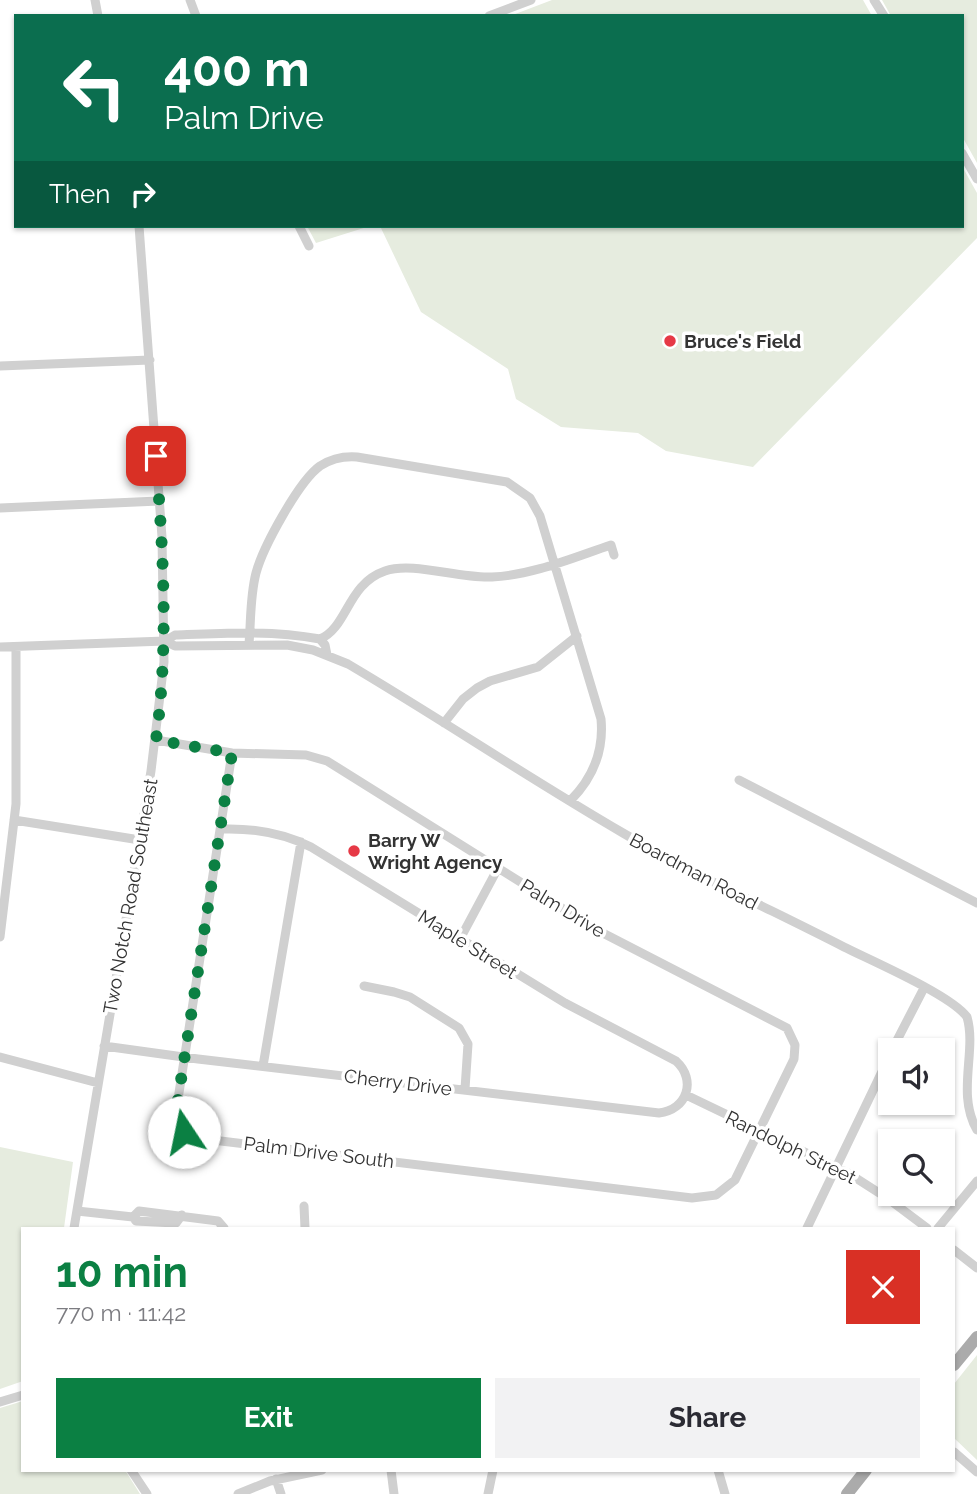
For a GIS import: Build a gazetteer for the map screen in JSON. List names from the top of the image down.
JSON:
{
  "streets": {
    "street": [
      "Boardman Road",
      "Two Notch Road Southeast",
      "Palm Drive",
      "Maple Street",
      "Cherry Drive",
      "Randolph Street",
      "Palm Drive South"
    ]
  },
  "crossings": [
    ["Boardman Road", "Two Notch Road Southeast"],
    ["Two Notch Road Southeast", "Palm Drive"],
    ["Two Notch Road Southeast", "Cherry Drive"],
    ["Palm Drive", "Randolph Street"],
    ["Palm Drive", "Palm Drive South"],
    ["Maple Street", "Cherry Drive"],
    ["Maple Street", "Randolph Street"],
    ["Maple Street", "Palm Drive South"],
    ["Cherry Drive", "Randolph Street"],
    ["Cherry Drive", "Palm Drive South"],
    ["Randolph Street", "Palm Drive South"]
  ],
  "places": ["Bruce's Field", "Barry W Wright Agency"],
  "page": {
    "turn": ["400 m", "Palm Drive"],
    "then": "Then",
    "heading": ["10 min", "770 m · 11:42"],
    "buttons": ["Exit", "Share"]
  }
}
